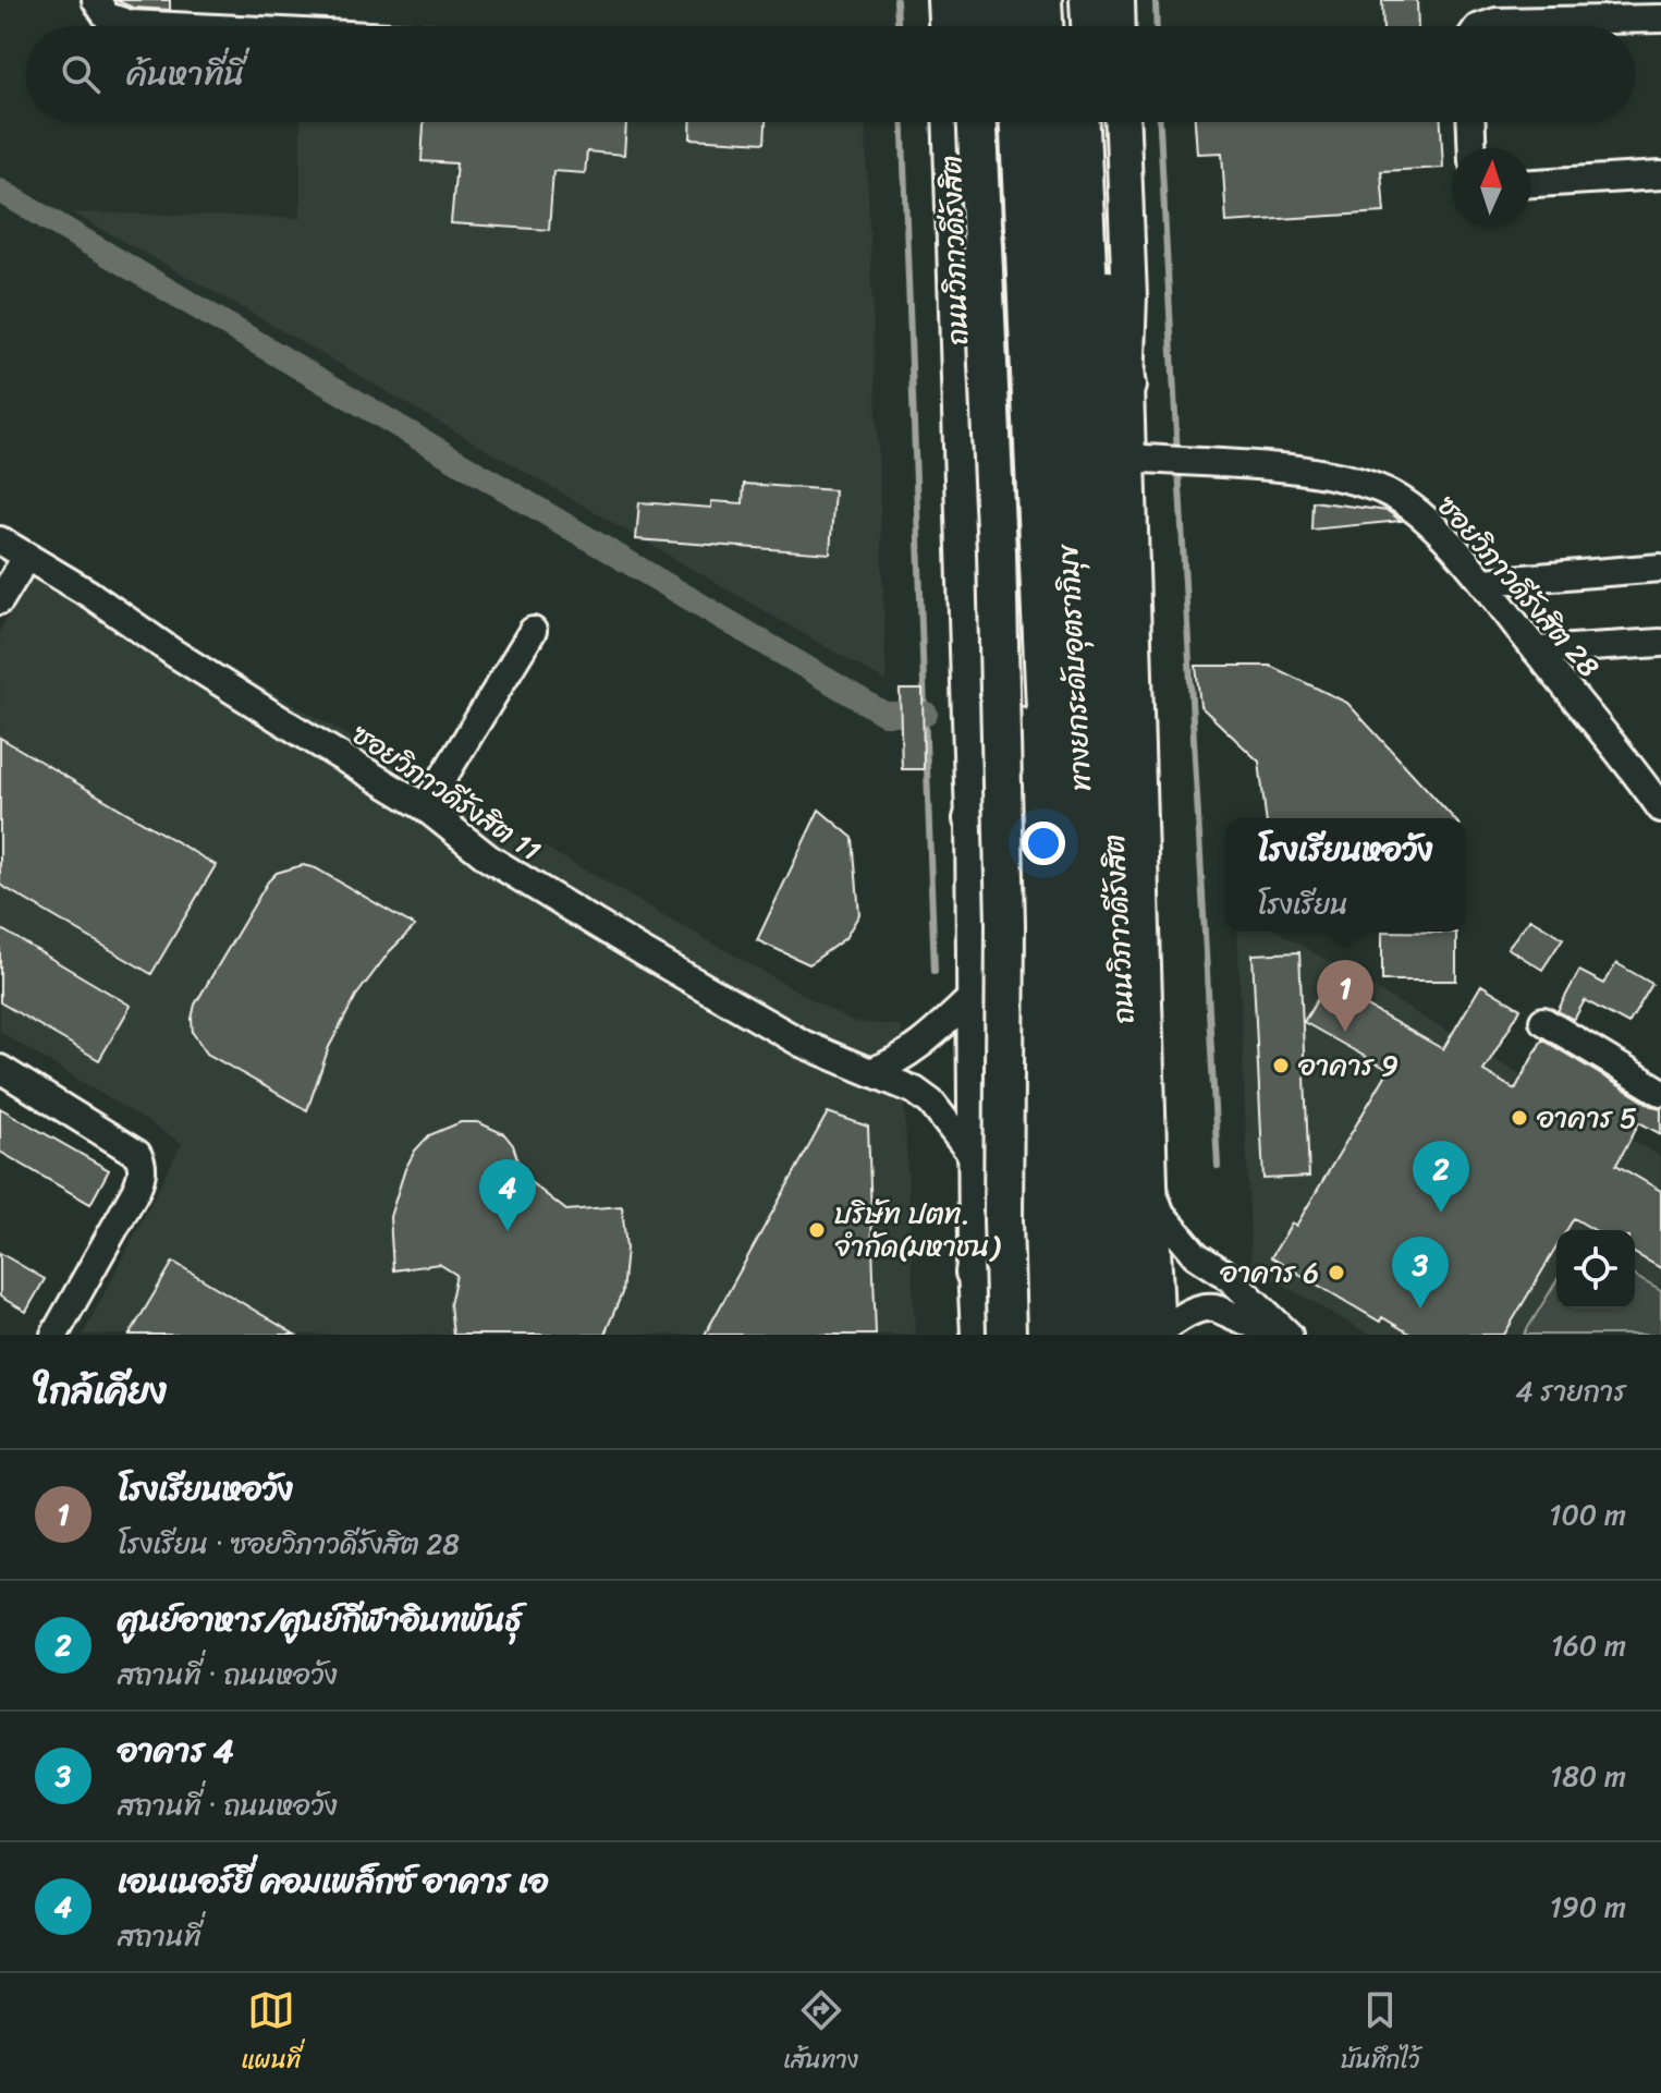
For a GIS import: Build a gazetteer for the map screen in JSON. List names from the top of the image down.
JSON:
{
  "streets": {
    "highway": ["ถนนวิภาวดีรังสิต", "ทางยกระดับอุตราภิมุข"],
    "street": ["ซอยวิภาวดีรังสิต 28", "ซอยวิภาวดีรังสิต 11"]
  },
  "crossings": [
    ["ถนนวิภาวดีรังสิต", "ซอยวิภาวดีรังสิต 28"],
    ["ถนนวิภาวดีรังสิต", "ซอยวิภาวดีรังสิต 11"]
  ],
  "places": [
    "อาคาร 9",
    "อาคาร 5",
    "บริษัท ปตท. จำกัด(มหาชน)",
    "อาคาร 6"
  ],
  "north": "top",
  "page": {
    "search": "ค้นหาที่นี่",
    "popup": ["โรงเรียนหอวัง", "โรงเรียน"],
    "pins": [
      "1",
      "2",
      "4",
      "3"
    ],
    "heading": ["ใกล้เคียง", "4 รายการ"],
    "list": [
      {
        "mark": "1",
        "name": "โรงเรียนหอวัง",
        "note": "โรงเรียน · ซอยวิภาวดีรังสิต 28",
        "value": "100 m"
      },
      {
        "mark": "2",
        "name": "ศูนย์อาหาร/ศูนย์กีฬาอินทพันธุ์",
        "note": "สถานที่ · ถนนหอวัง",
        "value": "160 m"
      },
      {
        "mark": "3",
        "name": "อาคาร 4",
        "note": "สถานที่ · ถนนหอวัง",
        "value": "180 m"
      },
      {
        "mark": "4",
        "name": "เอนเนอร์ยี่ คอมเพล็กซ์ อาคาร เอ",
        "note": "สถานที่",
        "value": "190 m"
      }
    ],
    "nav": ["แผนที่", "เส้นทาง", "บันทึกไว้"]
  }
}
